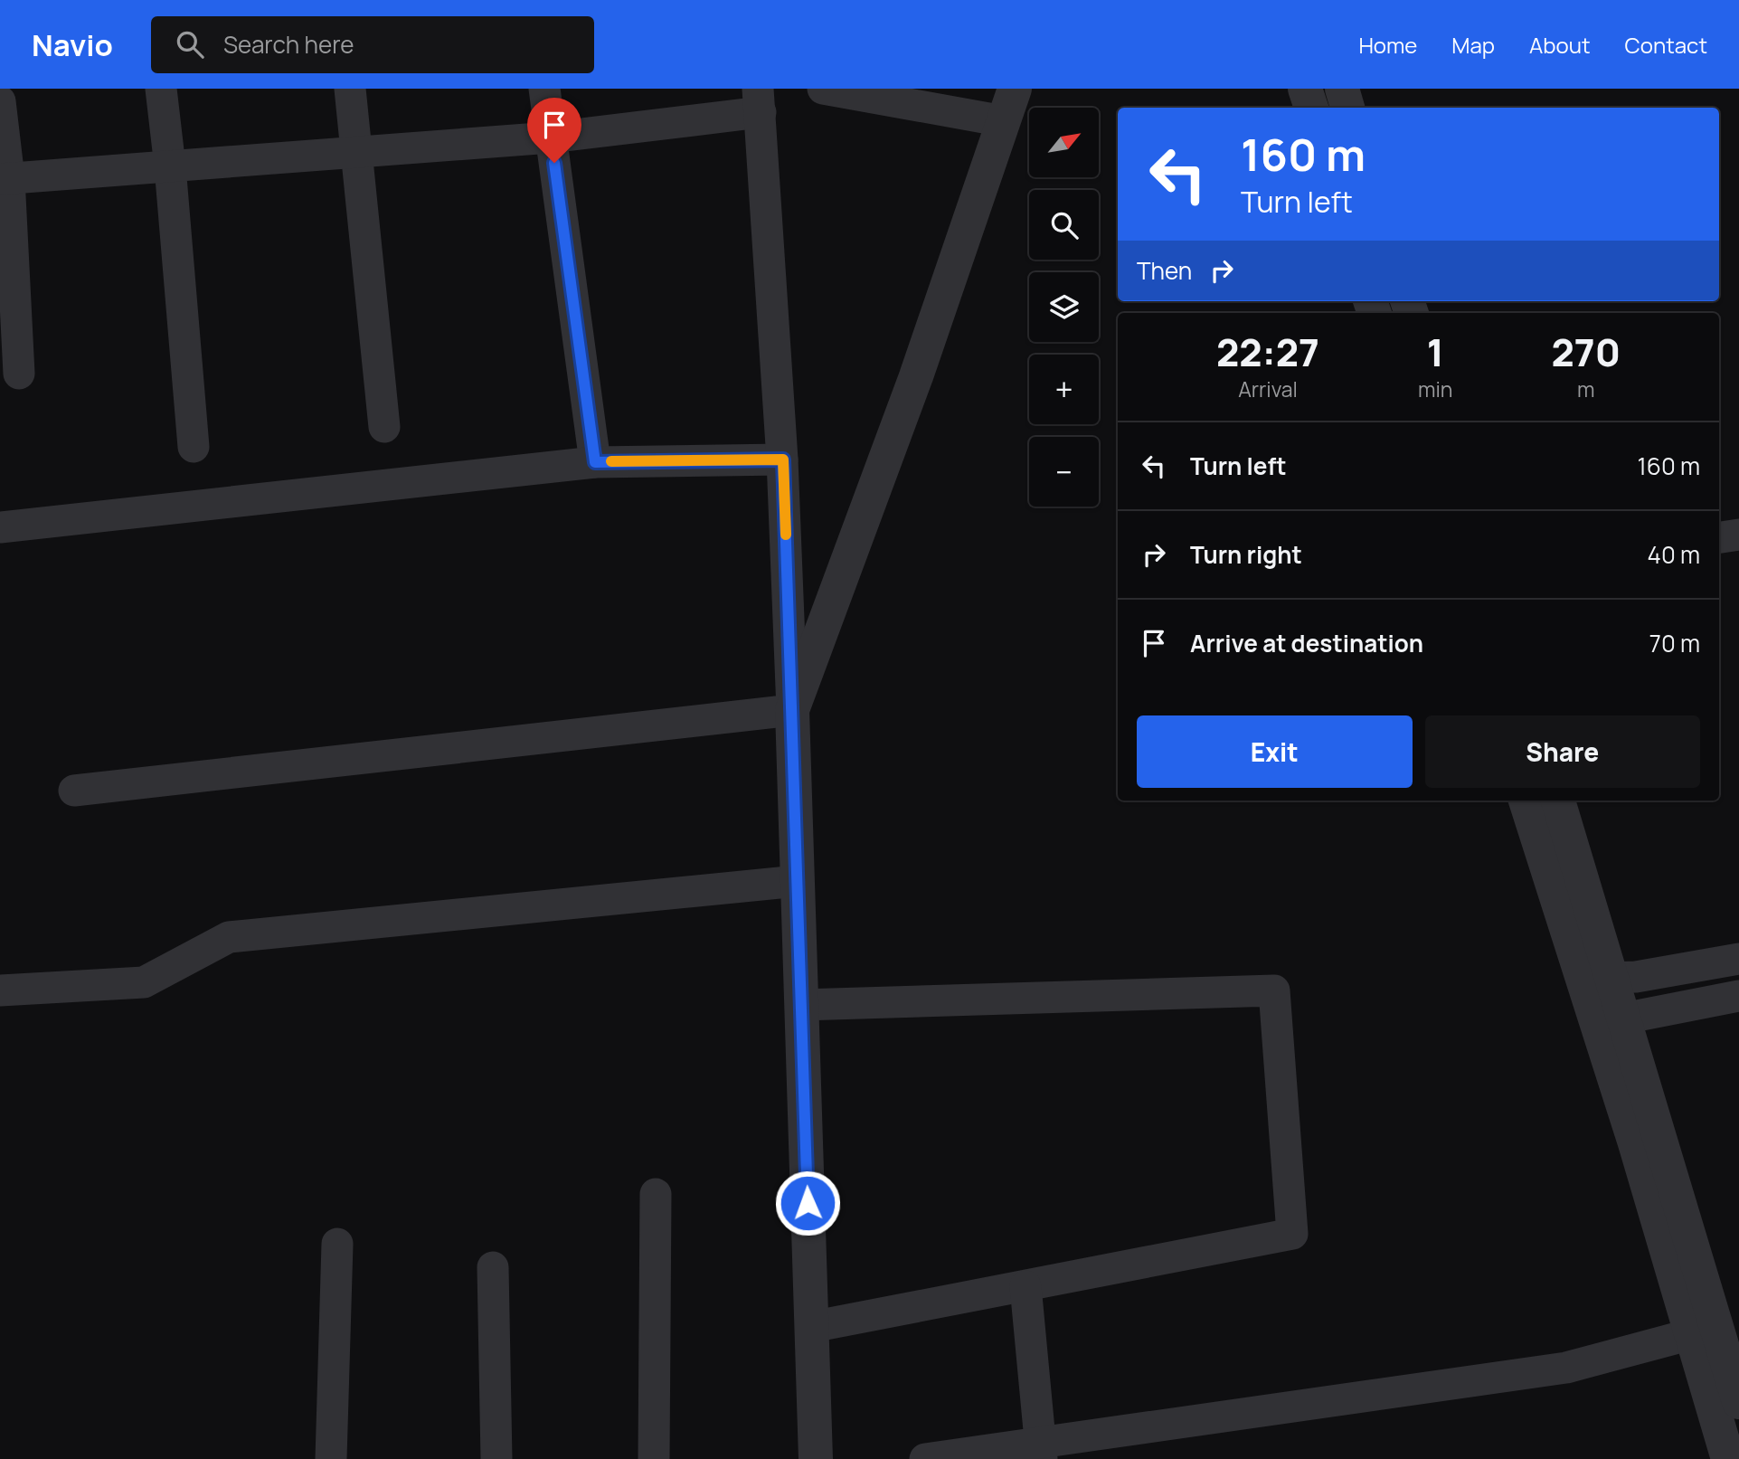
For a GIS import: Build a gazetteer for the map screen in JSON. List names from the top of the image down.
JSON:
{
  "north": "top right",
  "page": {
    "header": "Navio",
    "search": "Search here",
    "nav": [
      "Home",
      "Map",
      "About",
      "Contact"
    ],
    "map_buttons": ["+", "−"],
    "turn": ["160 m", "Turn left"],
    "then": "Then",
    "eta": [
      "22:27",
      "Arrival",
      "1",
      "min",
      "270",
      "m"
    ],
    "list": [
      {
        "name": "Turn left",
        "value": "160 m"
      },
      {
        "name": "Turn right",
        "value": "40 m"
      },
      {
        "name": "Arrive at destination",
        "value": "70 m"
      }
    ],
    "buttons": ["Exit", "Share"]
  }
}
